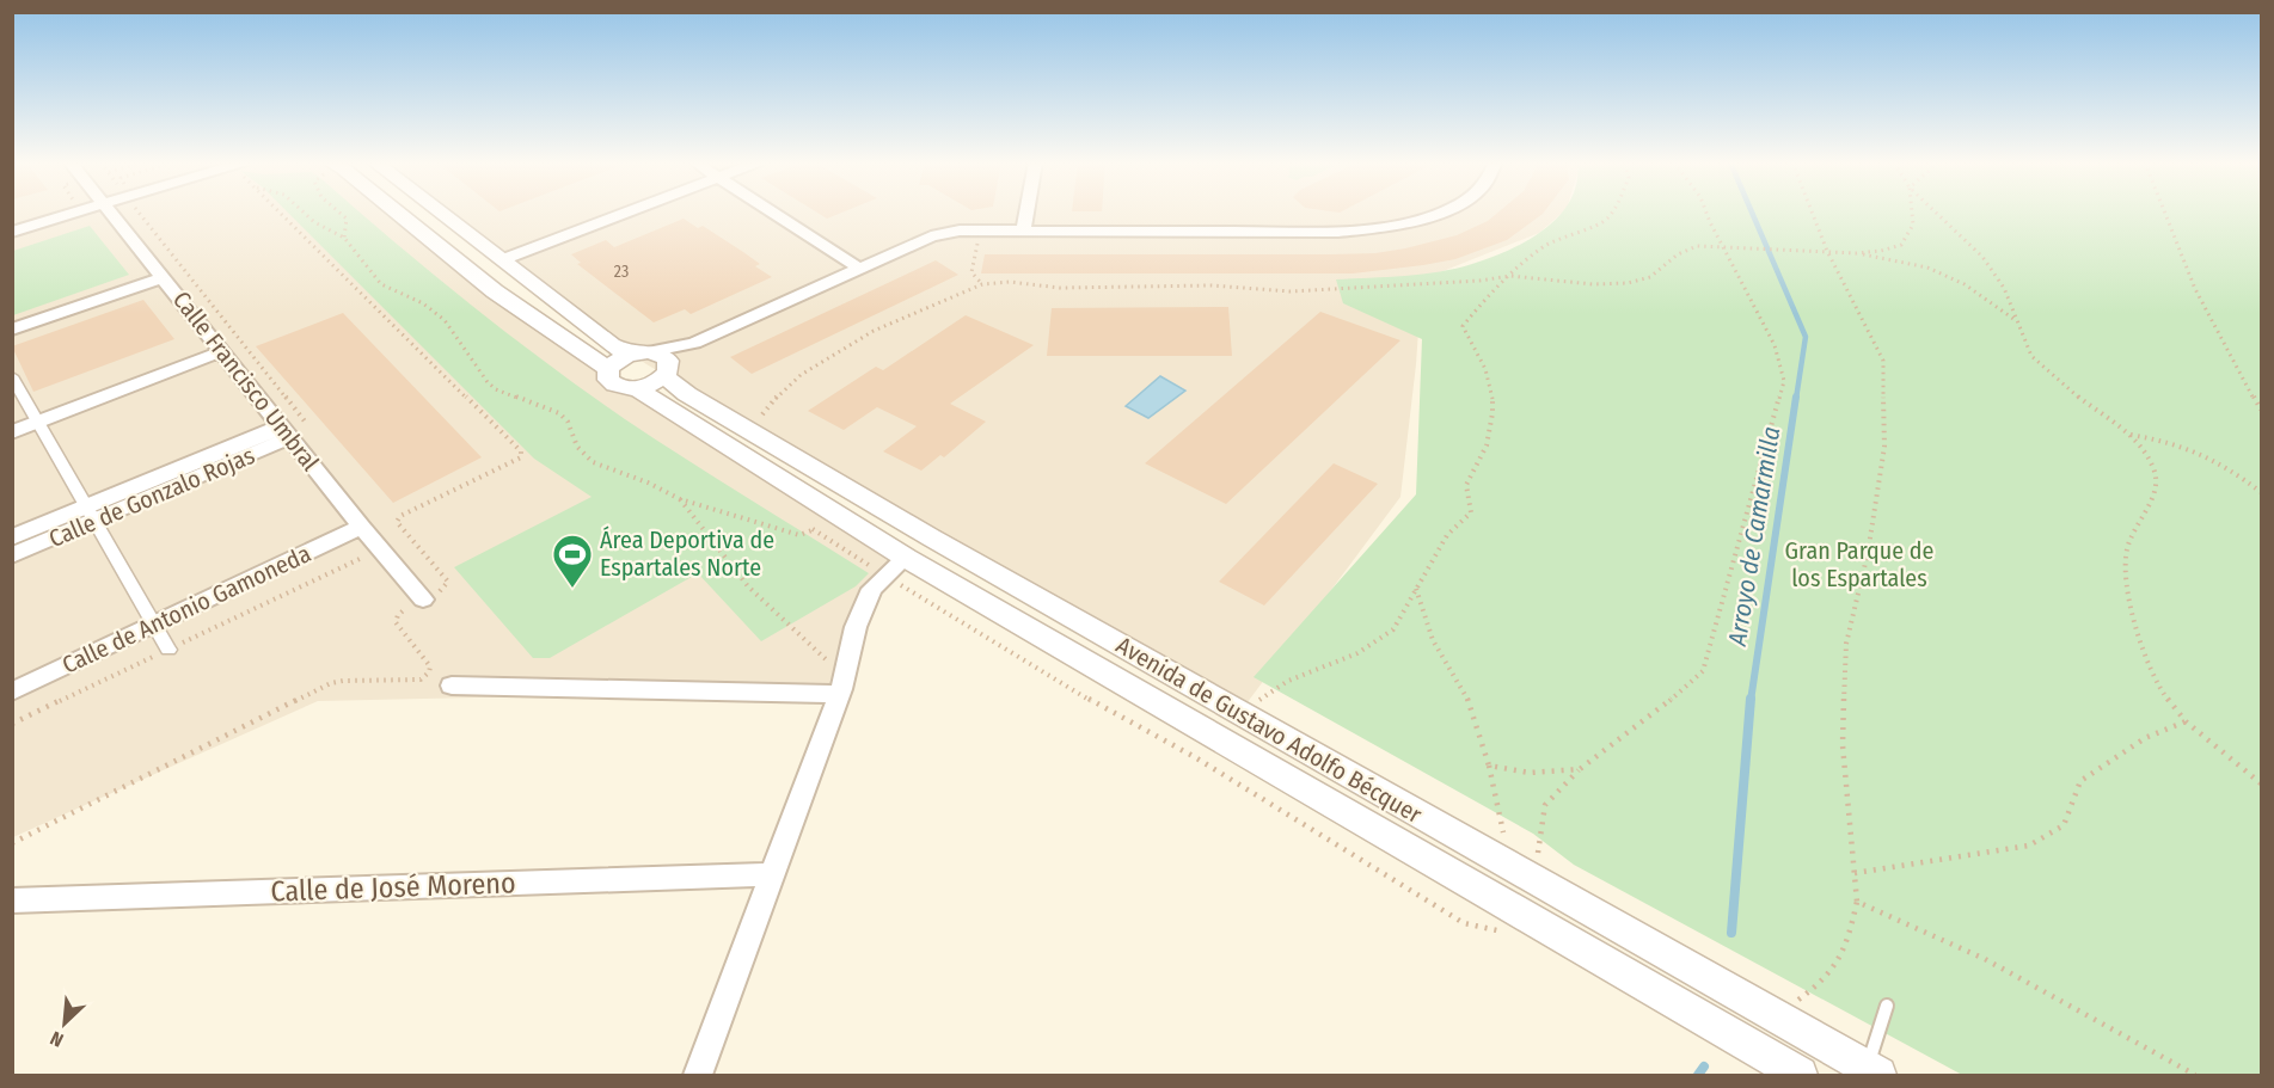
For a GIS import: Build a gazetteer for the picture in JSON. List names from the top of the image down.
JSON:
{
  "streets": {
    "street": [
      "Calle Francisco Umbral",
      "Calle de Gonzalo Rojas",
      "Calle de Antonio Gamoneda",
      "Avenida de Gustavo Adolfo Bécquer",
      "Calle de José Moreno"
    ]
  },
  "crossings": [
    ["Calle Francisco Umbral", "Calle de Gonzalo Rojas"],
    ["Calle Francisco Umbral", "Calle de Antonio Gamoneda"]
  ],
  "water": ["Arroyo de Camarmilla"],
  "parks": ["Gran Parque de los Espartales"],
  "places": {
    "sports": ["Área Deportiva de Espartales Norte"]
  },
  "house_numbers": ["23"],
  "north": "bottom left"
}
